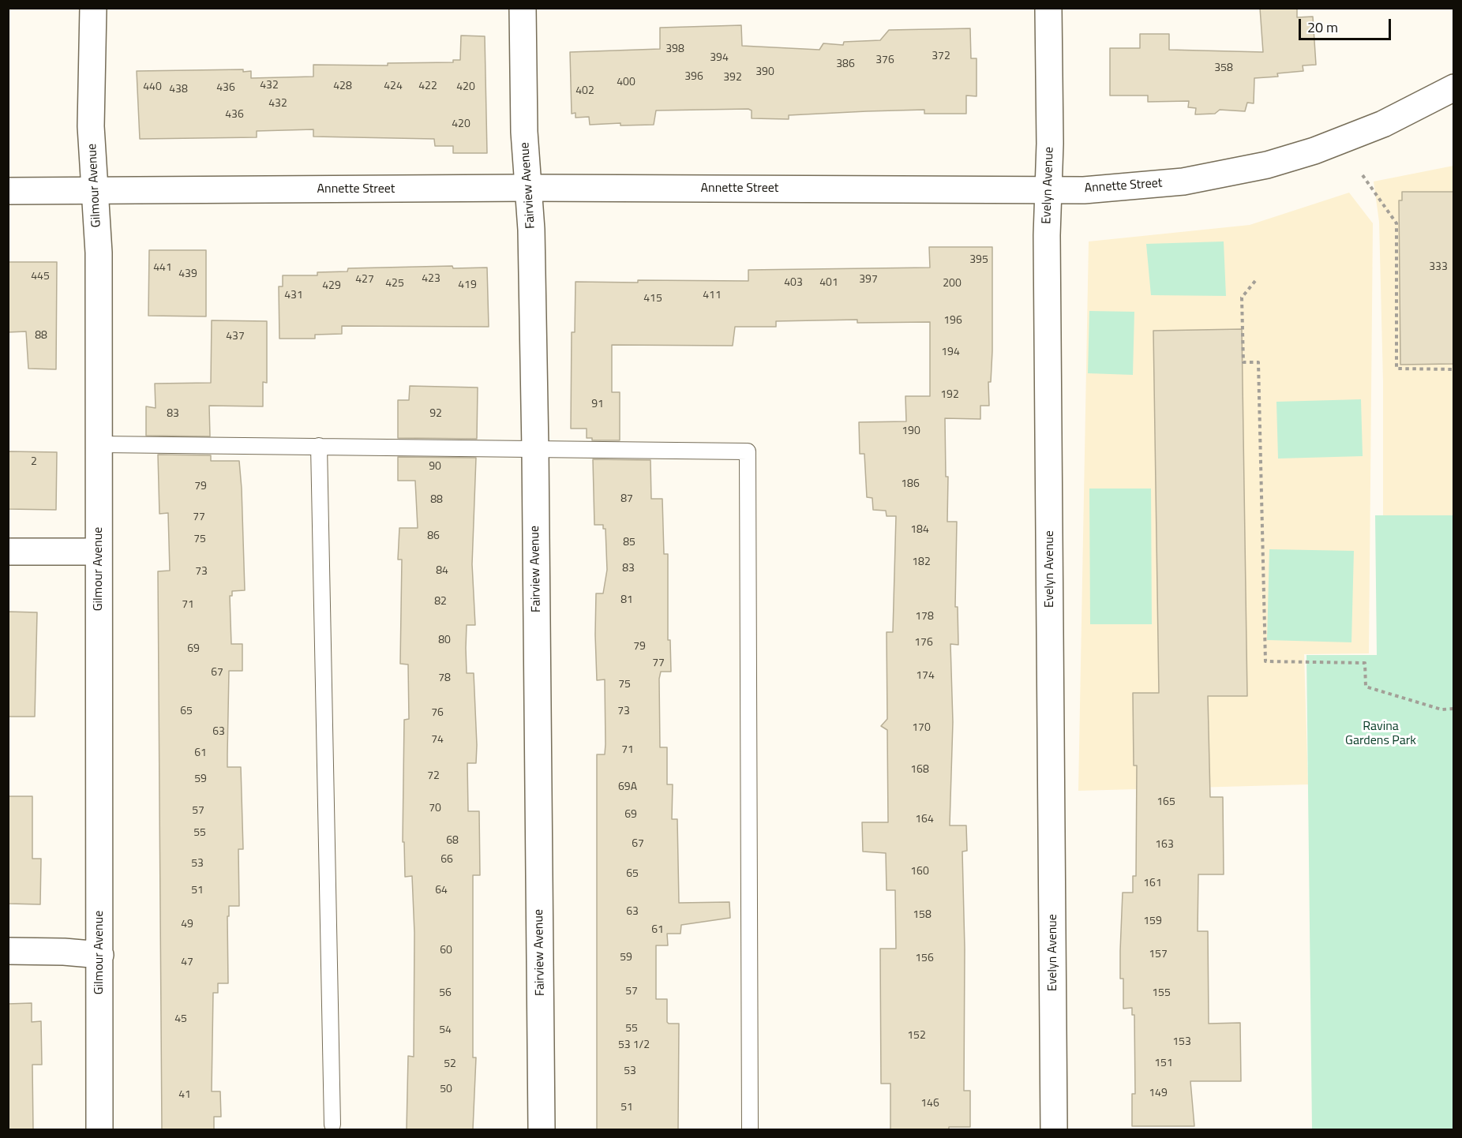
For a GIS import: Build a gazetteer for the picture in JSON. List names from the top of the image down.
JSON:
{
  "streets": {
    "street": [
      "Gilmour Avenue",
      "Fairview Avenue",
      "Evelyn Avenue",
      "Annette Street"
    ]
  },
  "crossings": [
    ["Gilmour Avenue", "Annette Street"],
    ["Fairview Avenue", "Annette Street"],
    ["Evelyn Avenue", "Annette Street"]
  ],
  "parks": ["Ravina Gardens Park"],
  "house_numbers": [
    "398",
    "372",
    "394",
    "376",
    "386",
    "358",
    "390",
    "396",
    "392",
    "400",
    "432",
    "428",
    "424",
    "422",
    "440",
    "420",
    "436",
    "438",
    "402",
    "432",
    "436",
    "420",
    "395",
    "333",
    "441",
    "439",
    "445",
    "423",
    "427",
    "397",
    "403",
    "401",
    "425",
    "200",
    "419",
    "429",
    "431",
    "411",
    "415",
    "196",
    "88",
    "437",
    "194",
    "192",
    "91",
    "83",
    "92",
    "190",
    "2",
    "90",
    "186",
    "79",
    "87",
    "88",
    "77",
    "184",
    "86",
    "75",
    "85",
    "182",
    "83",
    "84",
    "73",
    "81",
    "82",
    "71",
    "178",
    "80",
    "176",
    "79",
    "69",
    "77",
    "67",
    "174",
    "78",
    "75",
    "65",
    "73",
    "76",
    "170",
    "63",
    "74",
    "71",
    "61",
    "168",
    "72",
    "59",
    "69A",
    "165",
    "70",
    "57",
    "69",
    "164",
    "55",
    "68",
    "67",
    "163",
    "66",
    "53",
    "160",
    "65",
    "161",
    "51",
    "64",
    "63",
    "158",
    "159",
    "49",
    "61",
    "60",
    "157",
    "59",
    "156",
    "47",
    "57",
    "56",
    "155",
    "45",
    "55",
    "54",
    "152",
    "153",
    "53 1/2",
    "151",
    "52",
    "53",
    "50",
    "149",
    "41",
    "146",
    "51"
  ],
  "scale_bar": "20 m"
}
